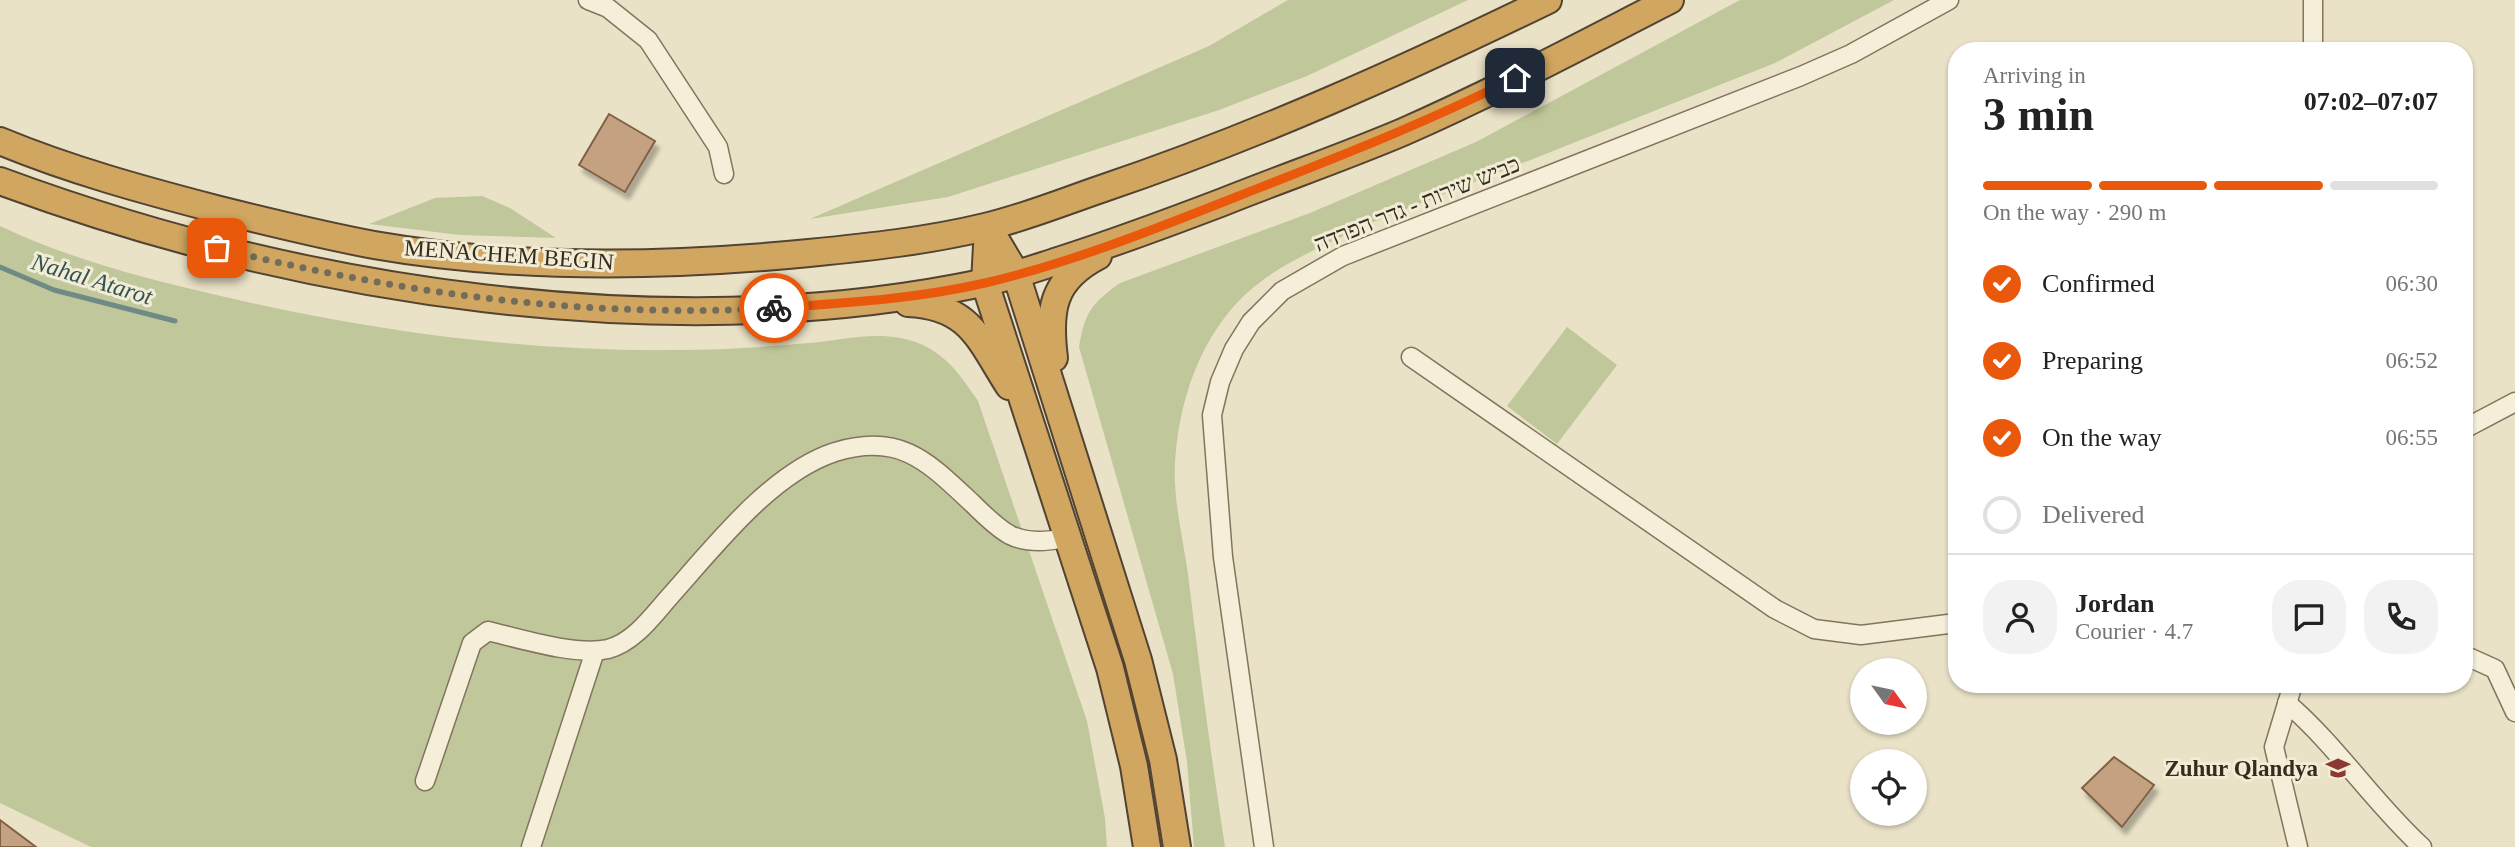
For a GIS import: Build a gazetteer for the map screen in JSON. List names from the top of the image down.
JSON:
{
  "streets": {
    "highway": ["MENACHEM BEGIN"],
    "street": ["כביש שירות - גדר הפרדה"]
  },
  "water": ["Nahal Atarot"],
  "places": {
    "school or university": ["Zuhur Qlandya"]
  },
  "north": "bottom right",
  "page": {
    "heading": ["3 min", "Arriving in", "07:02–07:07"],
    "panel": ["Jordan", "Courier · 4.7"],
    "bar": "On the way · 290 m",
    "list": [
      ["Confirmed", "06:30"],
      ["Preparing", "06:52"],
      ["On the way", "06:55"],
      "Delivered"
    ]
  }
}
